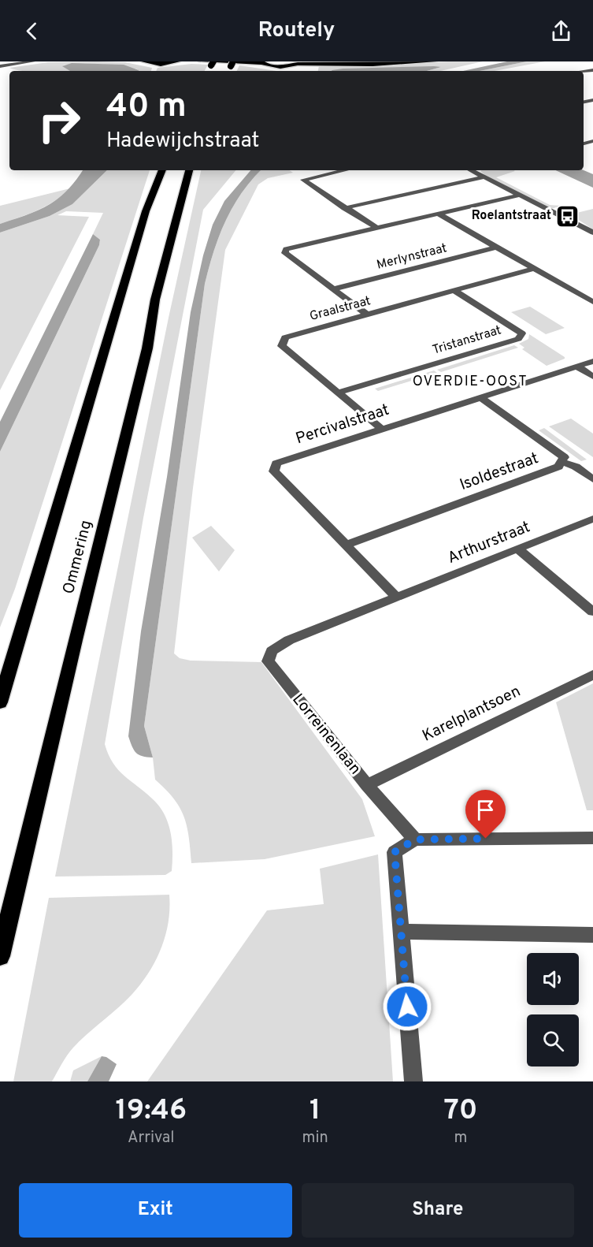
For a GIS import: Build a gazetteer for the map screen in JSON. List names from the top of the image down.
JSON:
{
  "streets": {
    "highway": ["Ommering"],
    "street": [
      "Merlynstraat",
      "Graalstraat",
      "Tristanstraat",
      "Percivalstraat",
      "Isoldestraat",
      "Arthurstraat",
      "Karelplantsoen",
      "Lorreinenlaan"
    ]
  },
  "crossings": [
    ["Graalstraat", "Tristanstraat"],
    ["Graalstraat", "Percivalstraat"],
    ["Percivalstraat", "Isoldestraat"],
    ["Percivalstraat", "Arthurstraat"],
    ["Percivalstraat", "Lorreinenlaan"],
    ["Arthurstraat", "Lorreinenlaan"],
    ["Karelplantsoen", "Lorreinenlaan"]
  ],
  "districts": ["OVERDIE-OOST"],
  "places": {
    "bus stop": ["Roelantstraat"]
  },
  "page": {
    "header": "Routely",
    "turn": ["40 m", "Hadewijchstraat"],
    "eta": [
      "19:46",
      "Arrival",
      "1",
      "min",
      "70",
      "m"
    ],
    "buttons": ["Exit", "Share"]
  }
}
